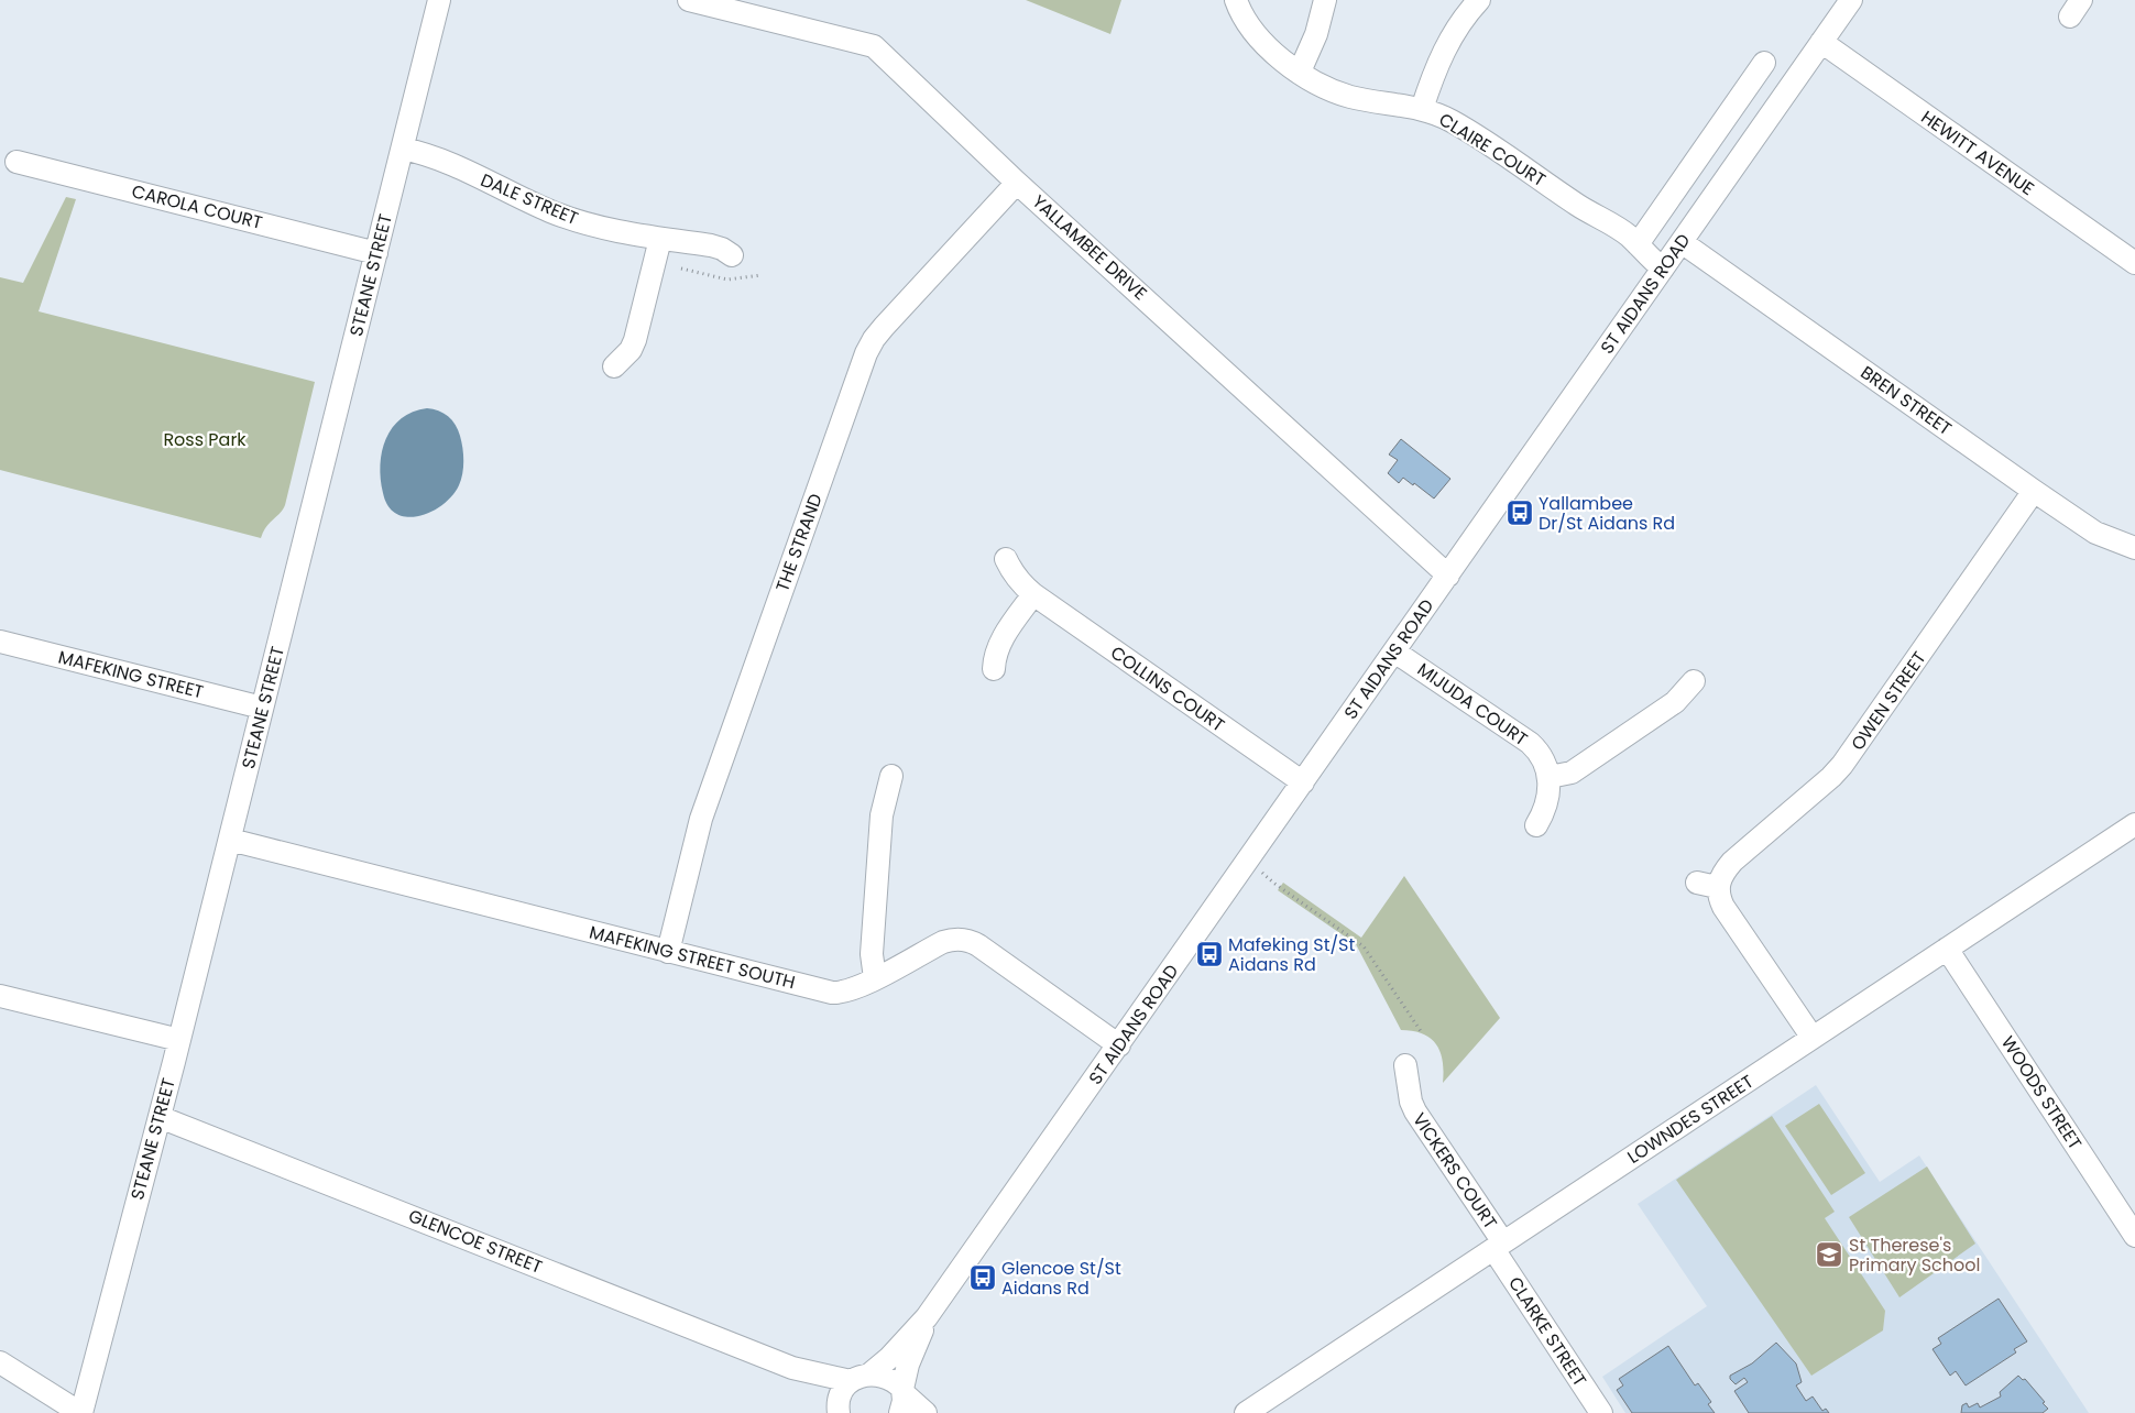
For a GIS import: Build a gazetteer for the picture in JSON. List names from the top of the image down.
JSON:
{
  "streets": {
    "street": [
      "CLAIRE COURT",
      "HEWITT AVENUE",
      "DALE STREET",
      "CAROLA COURT",
      "YALLAMBEE DRIVE",
      "STEANE STREET",
      "ST AIDANS ROAD",
      "BREN STREET",
      "THE STRAND",
      "MAFEKING STREET",
      "COLLINS COURT",
      "OWEN STREET",
      "MIJUDA COURT",
      "MAFEKING STREET SOUTH",
      "WOODS STREET",
      "LOWNDES STREET",
      "VICKERS COURT",
      "GLENCOE STREET",
      "CLARKE STREET"
    ]
  },
  "crossings": [
    ["CLAIRE COURT", "ST AIDANS ROAD"],
    ["HEWITT AVENUE", "ST AIDANS ROAD"],
    ["DALE STREET", "STEANE STREET"],
    ["CAROLA COURT", "STEANE STREET"],
    ["YALLAMBEE DRIVE", "ST AIDANS ROAD"],
    ["YALLAMBEE DRIVE", "THE STRAND"],
    ["STEANE STREET", "MAFEKING STREET"],
    ["STEANE STREET", "MAFEKING STREET SOUTH"],
    ["STEANE STREET", "GLENCOE STREET"],
    ["ST AIDANS ROAD", "BREN STREET"],
    ["ST AIDANS ROAD", "COLLINS COURT"],
    ["ST AIDANS ROAD", "MIJUDA COURT"],
    ["ST AIDANS ROAD", "MAFEKING STREET SOUTH"],
    ["ST AIDANS ROAD", "GLENCOE STREET"],
    ["BREN STREET", "OWEN STREET"],
    ["THE STRAND", "MAFEKING STREET SOUTH"],
    ["OWEN STREET", "LOWNDES STREET"],
    ["WOODS STREET", "LOWNDES STREET"],
    ["LOWNDES STREET", "VICKERS COURT"],
    ["LOWNDES STREET", "CLARKE STREET"],
    ["VICKERS COURT", "CLARKE STREET"]
  ],
  "parks": ["Ross Park"],
  "places": {
    "bus stop": ["Yallambee Dr/St Aidans Rd", "Mafeking St/St Aidans Rd", "Glencoe St/St Aidans Rd"],
    "school or university": ["St Therese's Primary School"]
  }
}
